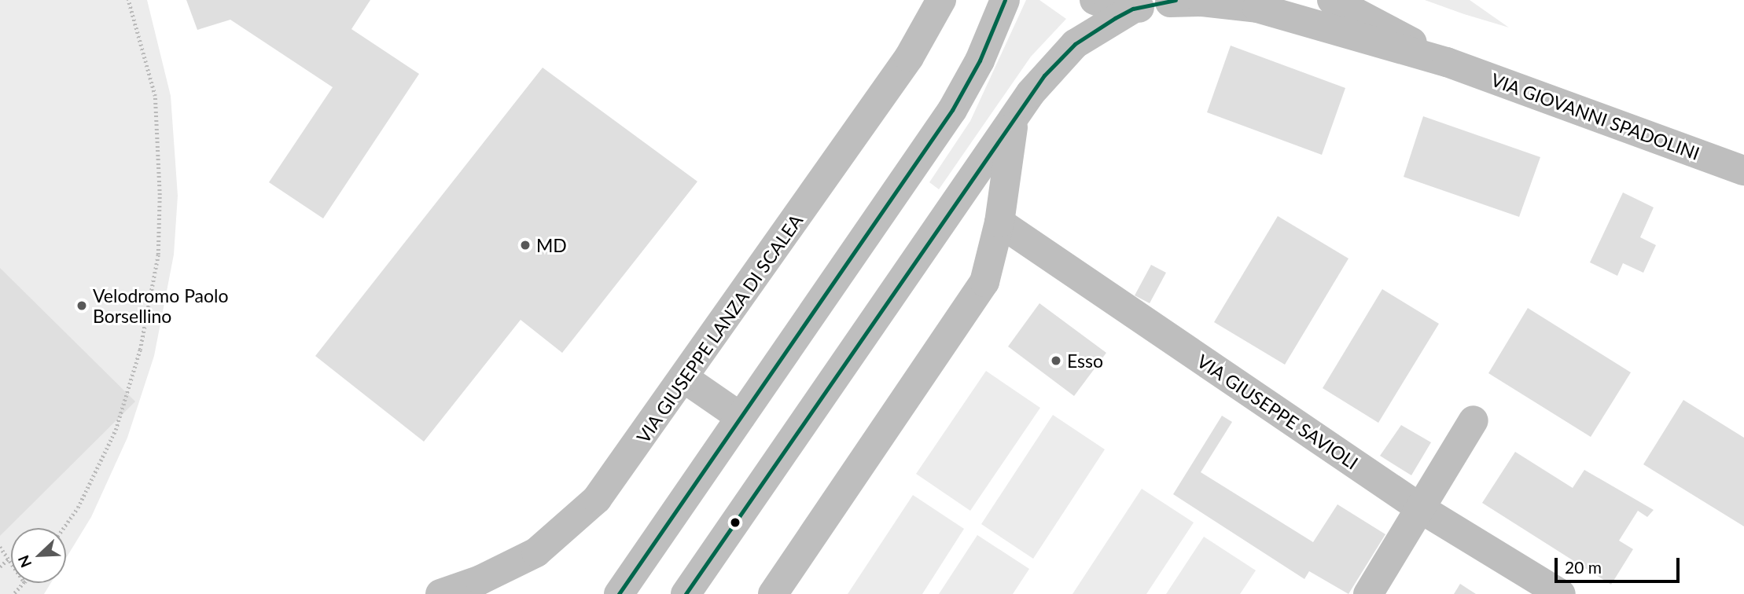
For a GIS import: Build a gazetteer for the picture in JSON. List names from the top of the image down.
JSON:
{
  "streets": {
    "street": ["VIA GIOVANNI SPADOLINI", "VIA GIUSEPPE LANZA DI SCALEA", "VIA GIUSEPPE SAVIOLI"]
  },
  "places": ["MD", "Velodromo Paolo Borsellino", "Esso"],
  "scale_bar": "20 m",
  "north": "bottom left"
}
